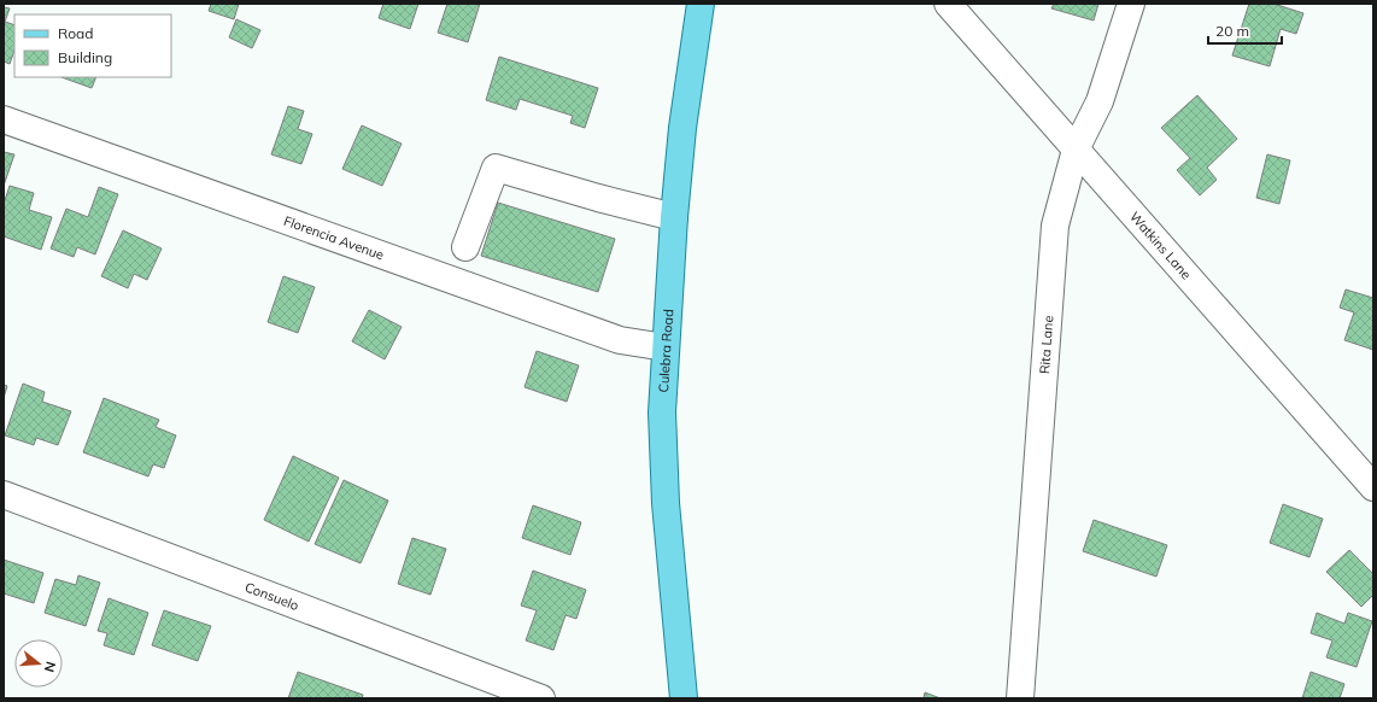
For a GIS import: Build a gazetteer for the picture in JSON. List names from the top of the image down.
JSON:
{
  "streets": {
    "main road": ["Culebra Road"],
    "street": [
      "Florencia Avenue",
      "Watkins Lane",
      "Rita Lane",
      "Consuelo"
    ]
  },
  "crossings": [
    ["Florencia Avenue", "Culebra Road"],
    ["Watkins Lane", "Rita Lane"]
  ],
  "legend": ["Road", "Building"],
  "scale_bar": "20 m",
  "north": "right"
}
